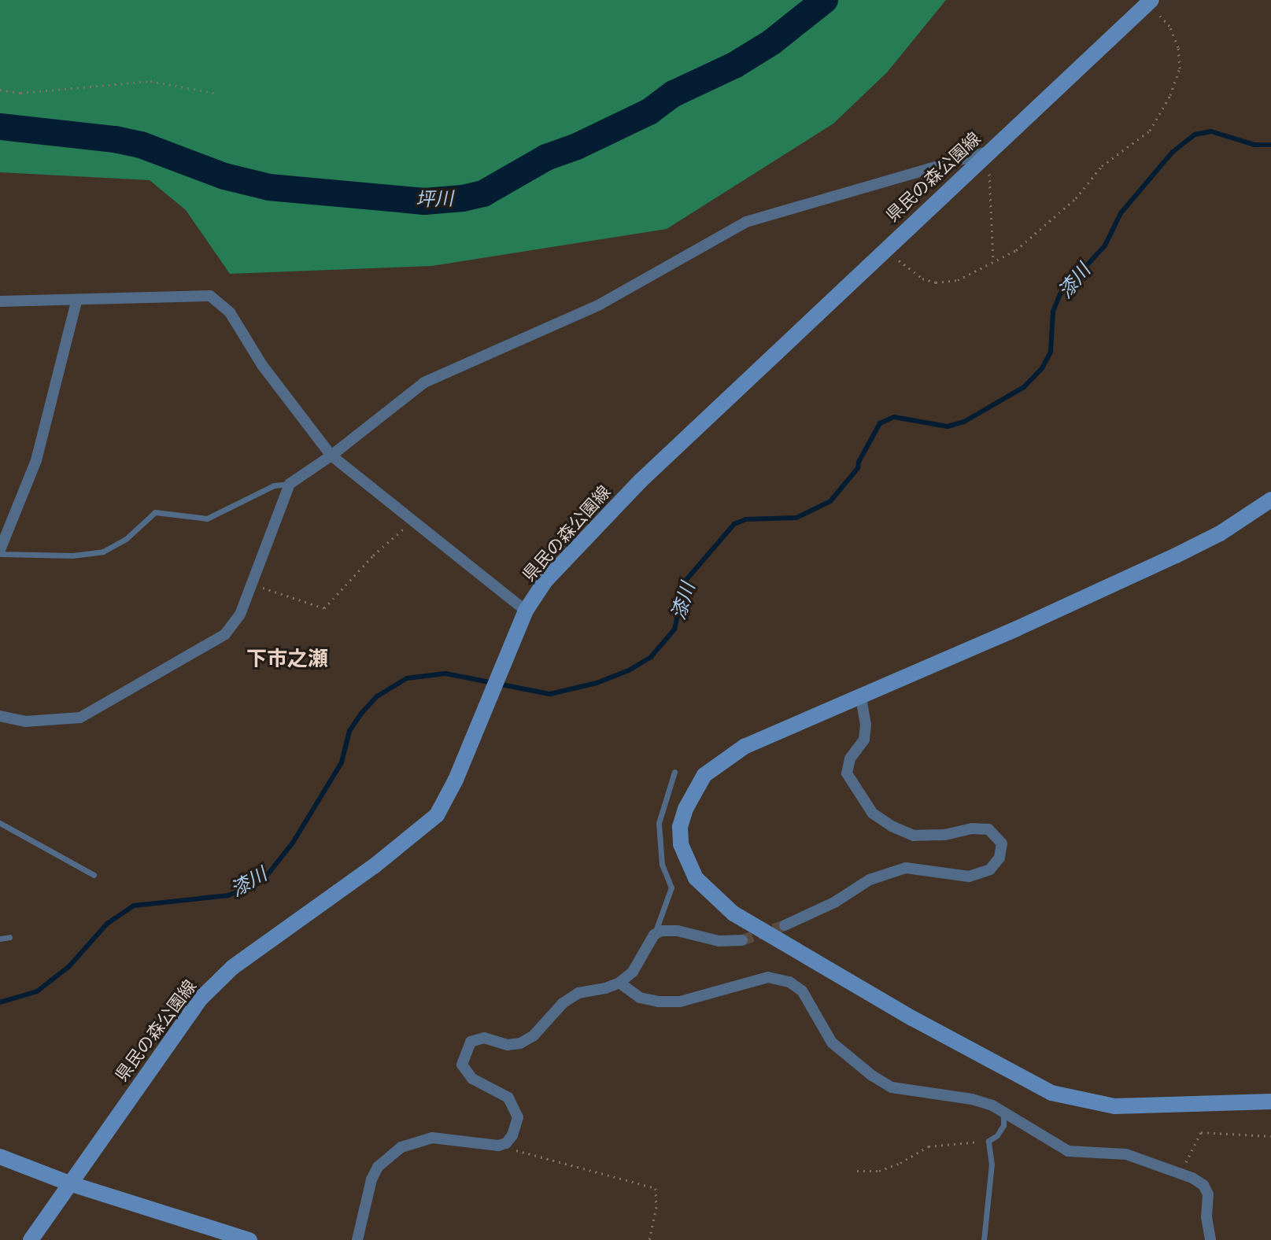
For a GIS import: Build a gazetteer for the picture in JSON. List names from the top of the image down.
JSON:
{
  "streets": {
    "main road": ["県民の森公園線"]
  },
  "districts": ["下市之瀬"],
  "water": ["坪川", "漆川"]
}
